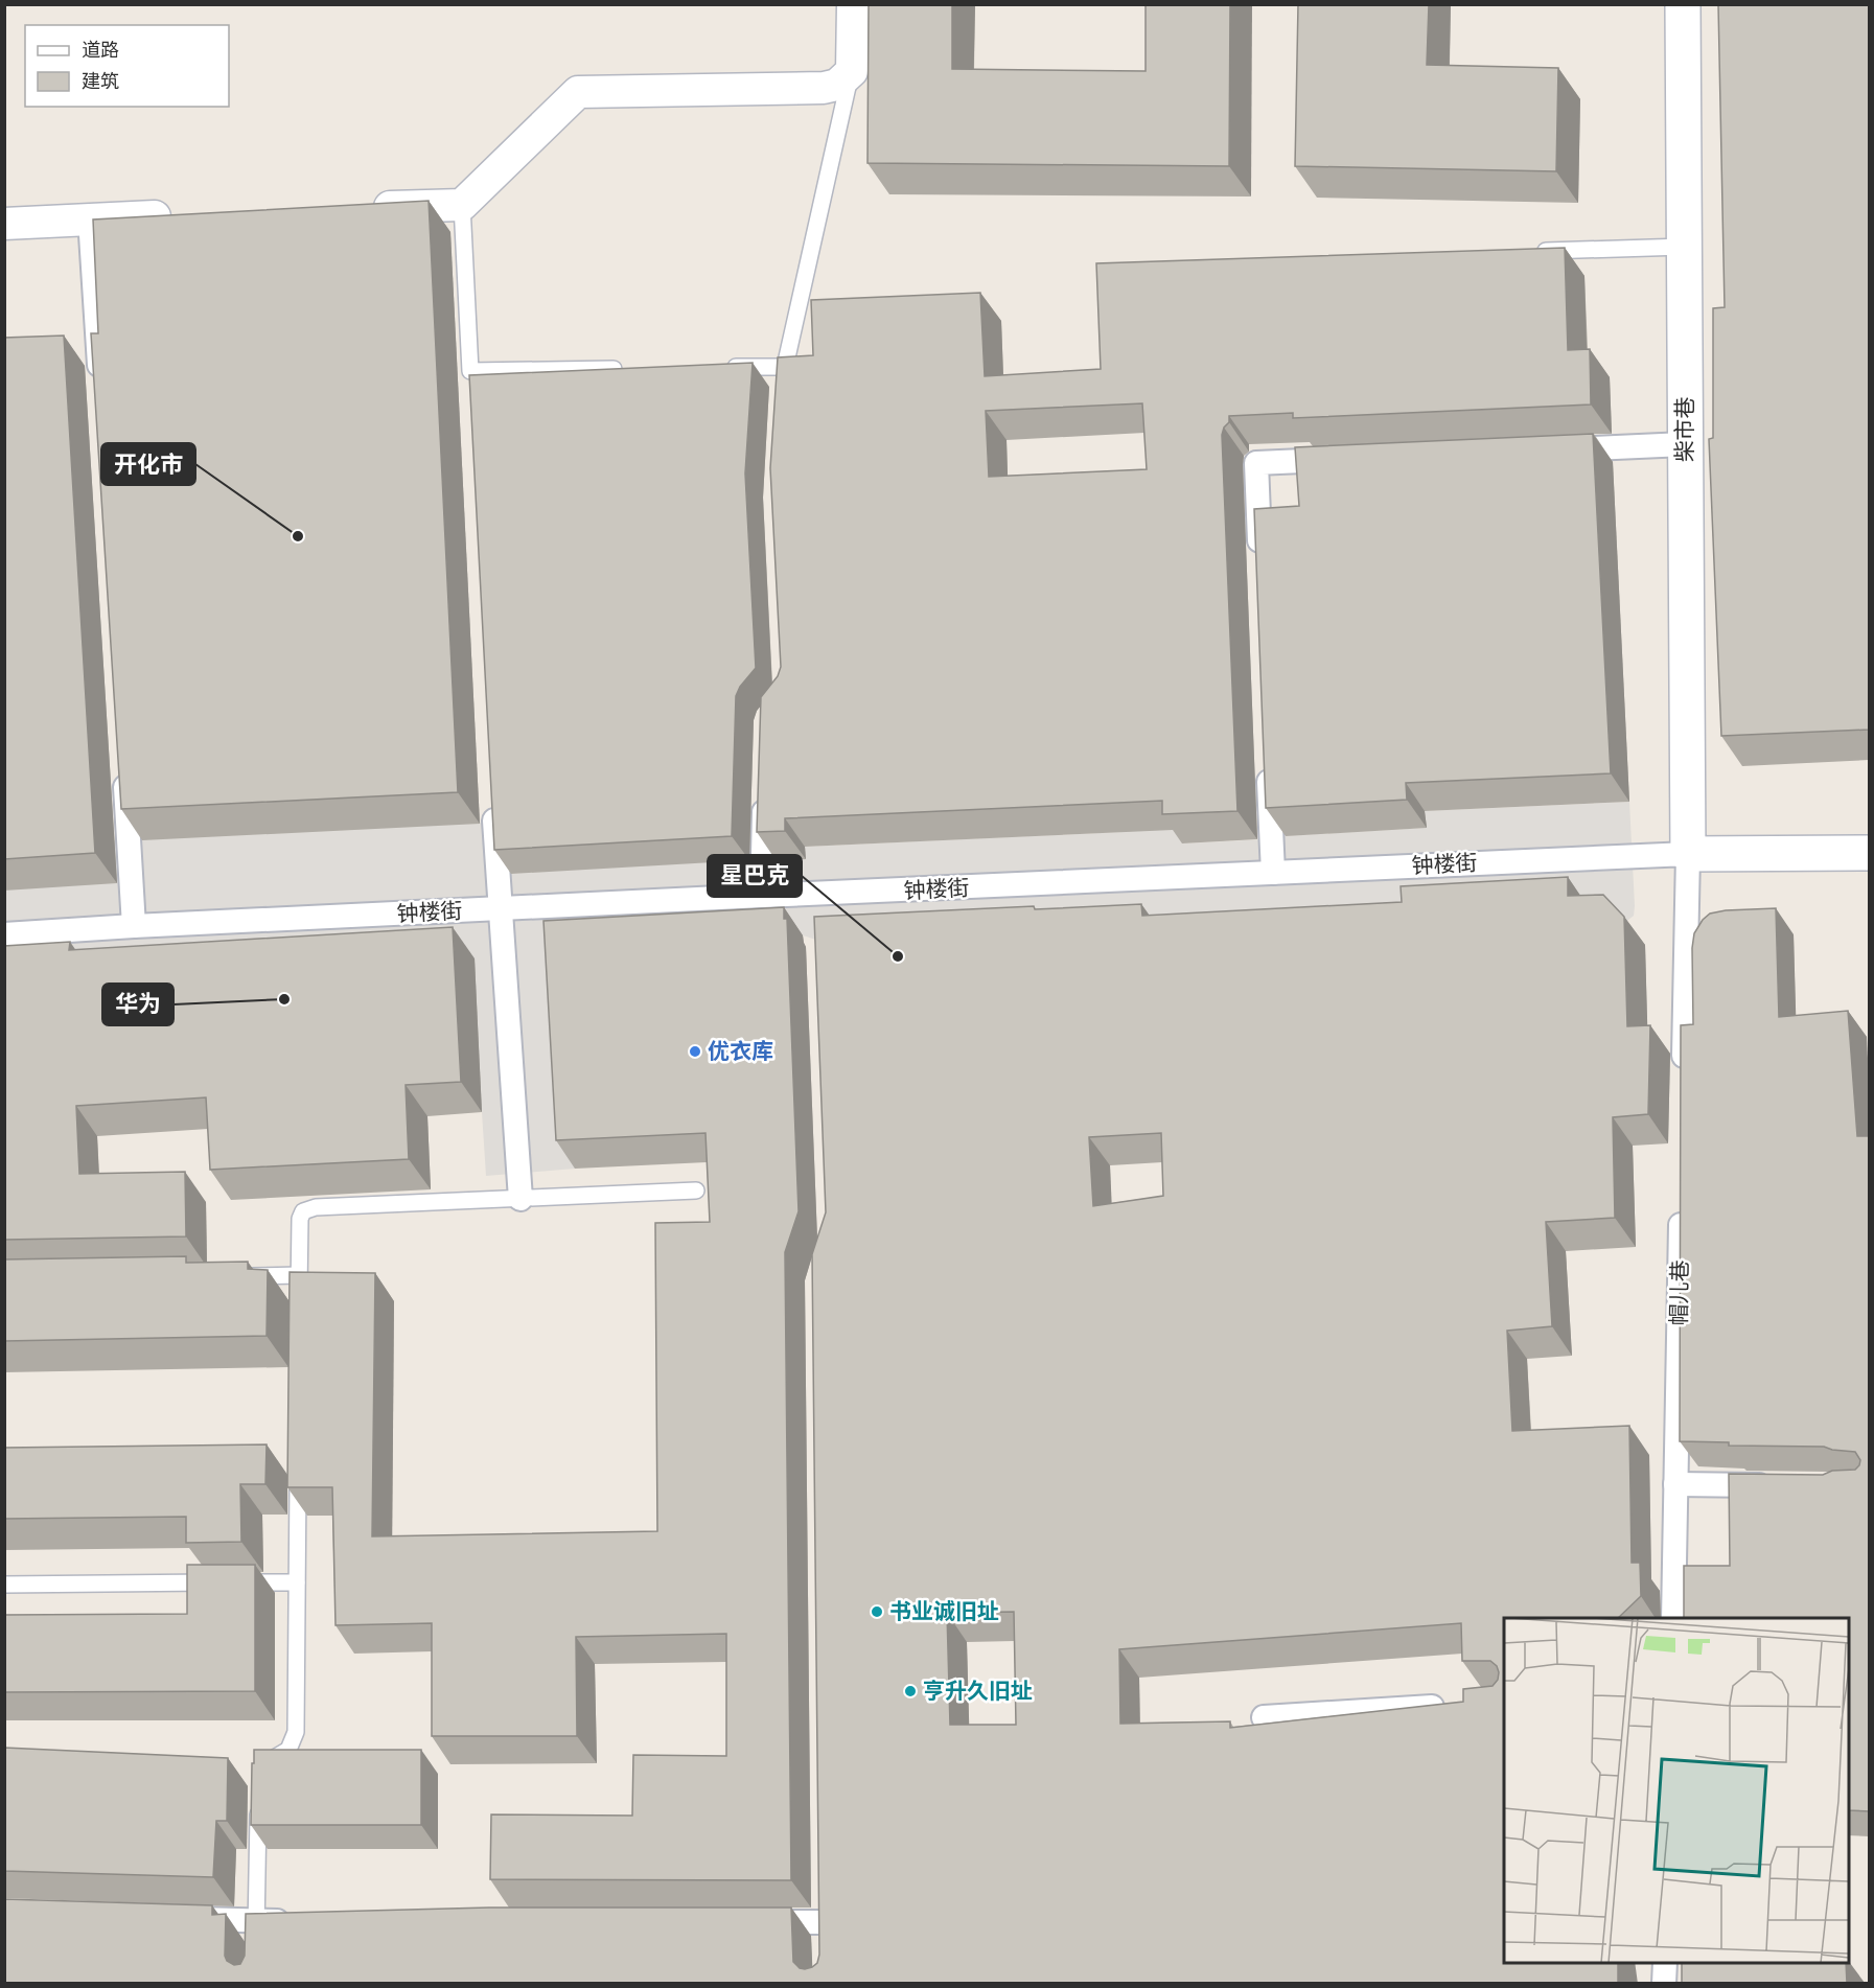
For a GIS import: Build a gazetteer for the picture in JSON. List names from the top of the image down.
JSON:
{
  "streets": {
    "street": ["柴市巷", "钟楼街", "帽儿巷"]
  },
  "crossings": [
    ["柴市巷", "钟楼街"]
  ],
  "places": [
    "开化市",
    "星巴克",
    "华为",
    "优衣库",
    "书业诚旧址",
    "亨升久旧址"
  ],
  "legend": ["道路", "建筑"]
}
